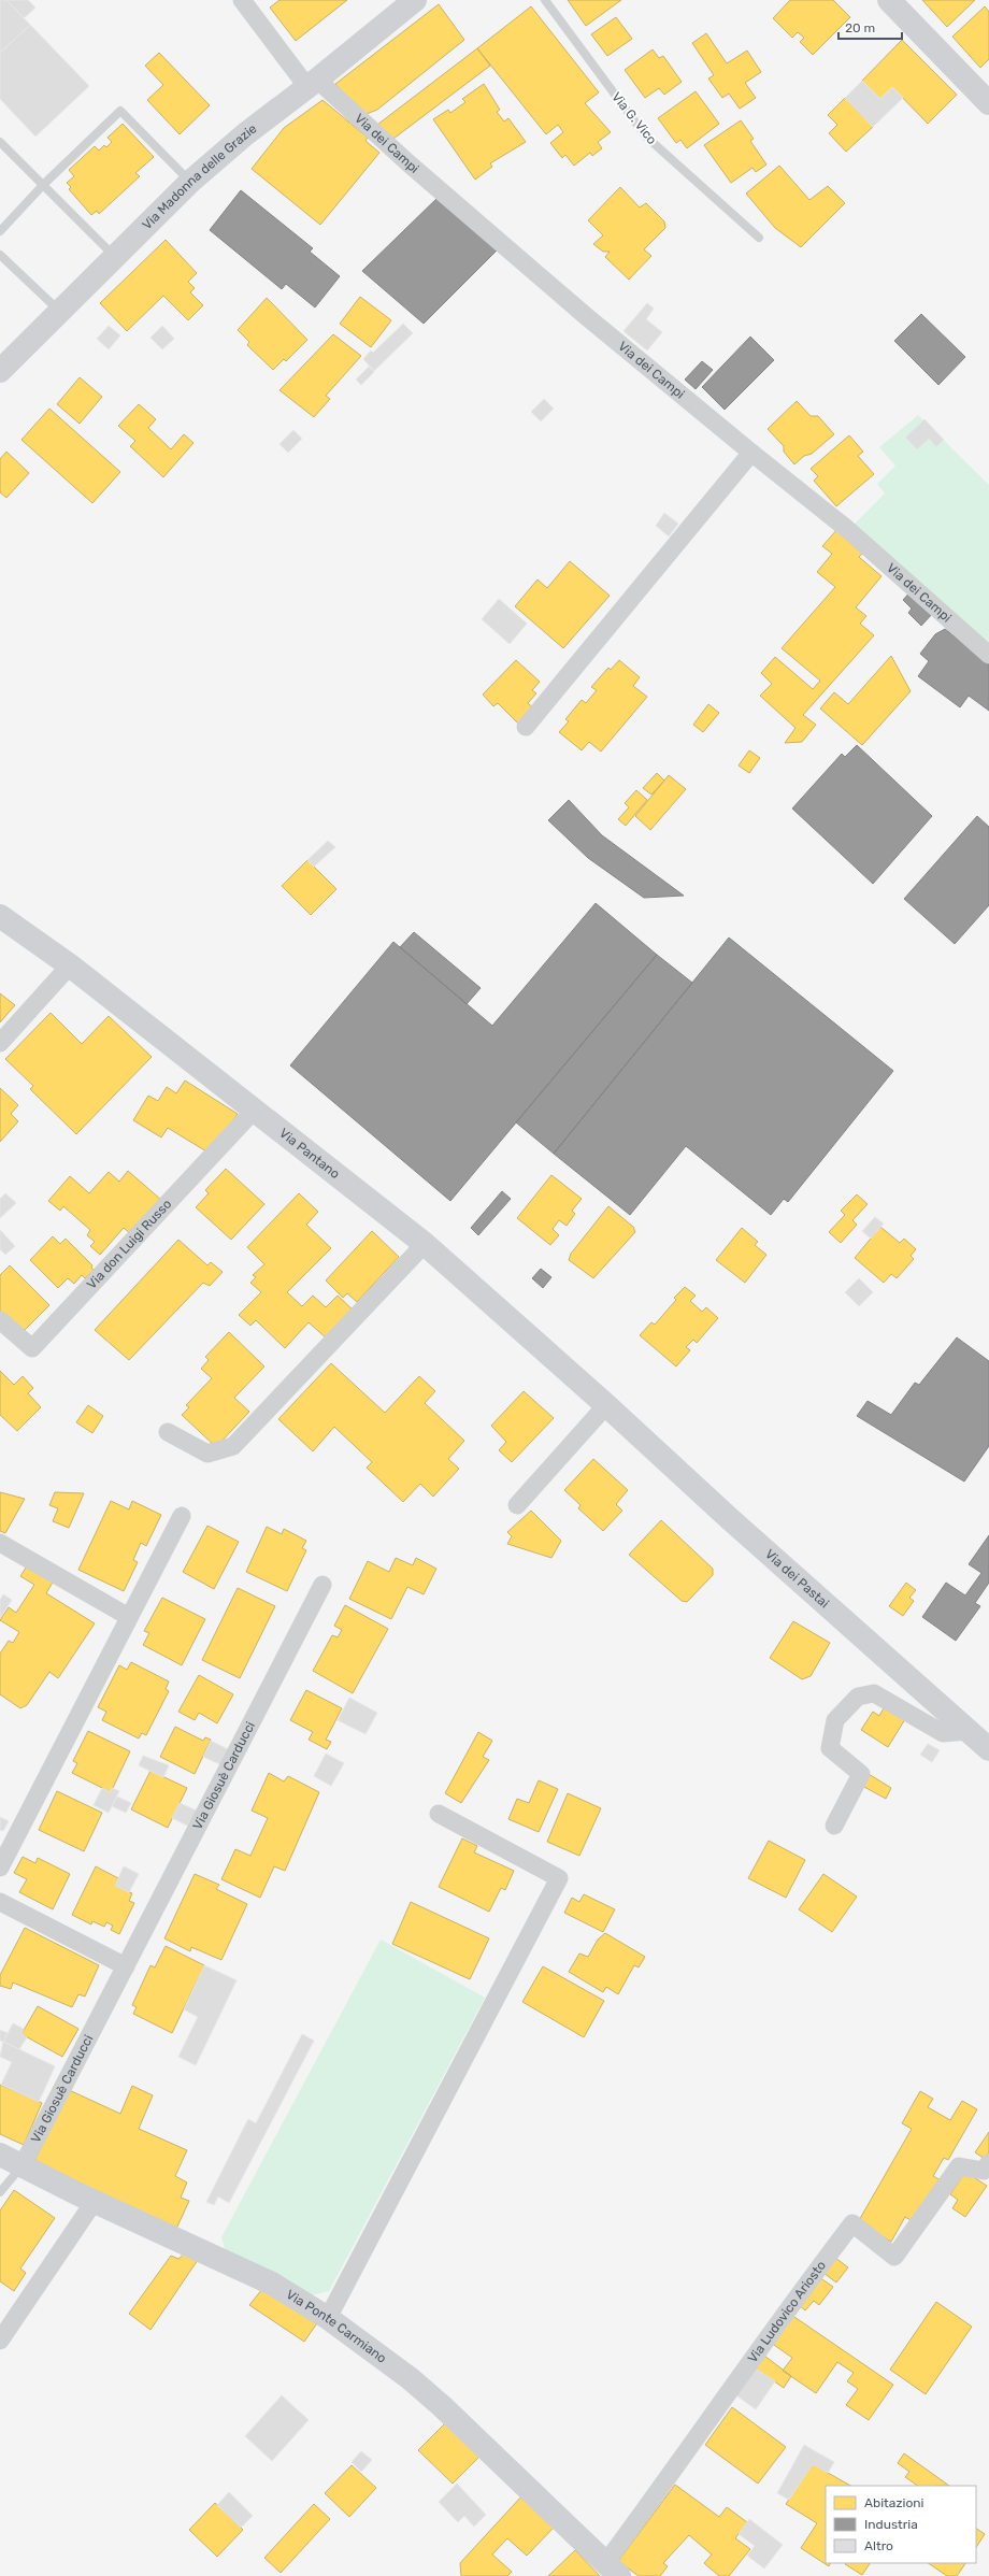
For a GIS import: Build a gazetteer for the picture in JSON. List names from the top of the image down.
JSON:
{
  "streets": {
    "street": [
      "Via dei Campi",
      "Via Madonna delle Grazie",
      "Via Pantano",
      "Via don Luigi Russo",
      "Via dei Pastai",
      "Via Giosuè Carducci",
      "Via Ludovico Ariosto",
      "Via Ponte Carmiano"
    ],
    "lane": ["Via G. Vico"]
  },
  "crossings": [
    ["Via dei Campi", "Via Madonna delle Grazie"],
    ["Via Pantano", "Via don Luigi Russo"],
    ["Via Pantano", "Via dei Pastai"],
    ["Via Giosuè Carducci", "Via Ponte Carmiano"],
    ["Via Ludovico Ariosto", "Via Ponte Carmiano"]
  ],
  "legend": ["Abitazioni", "Industria", "Altro"],
  "scale_bar": "20 m"
}
